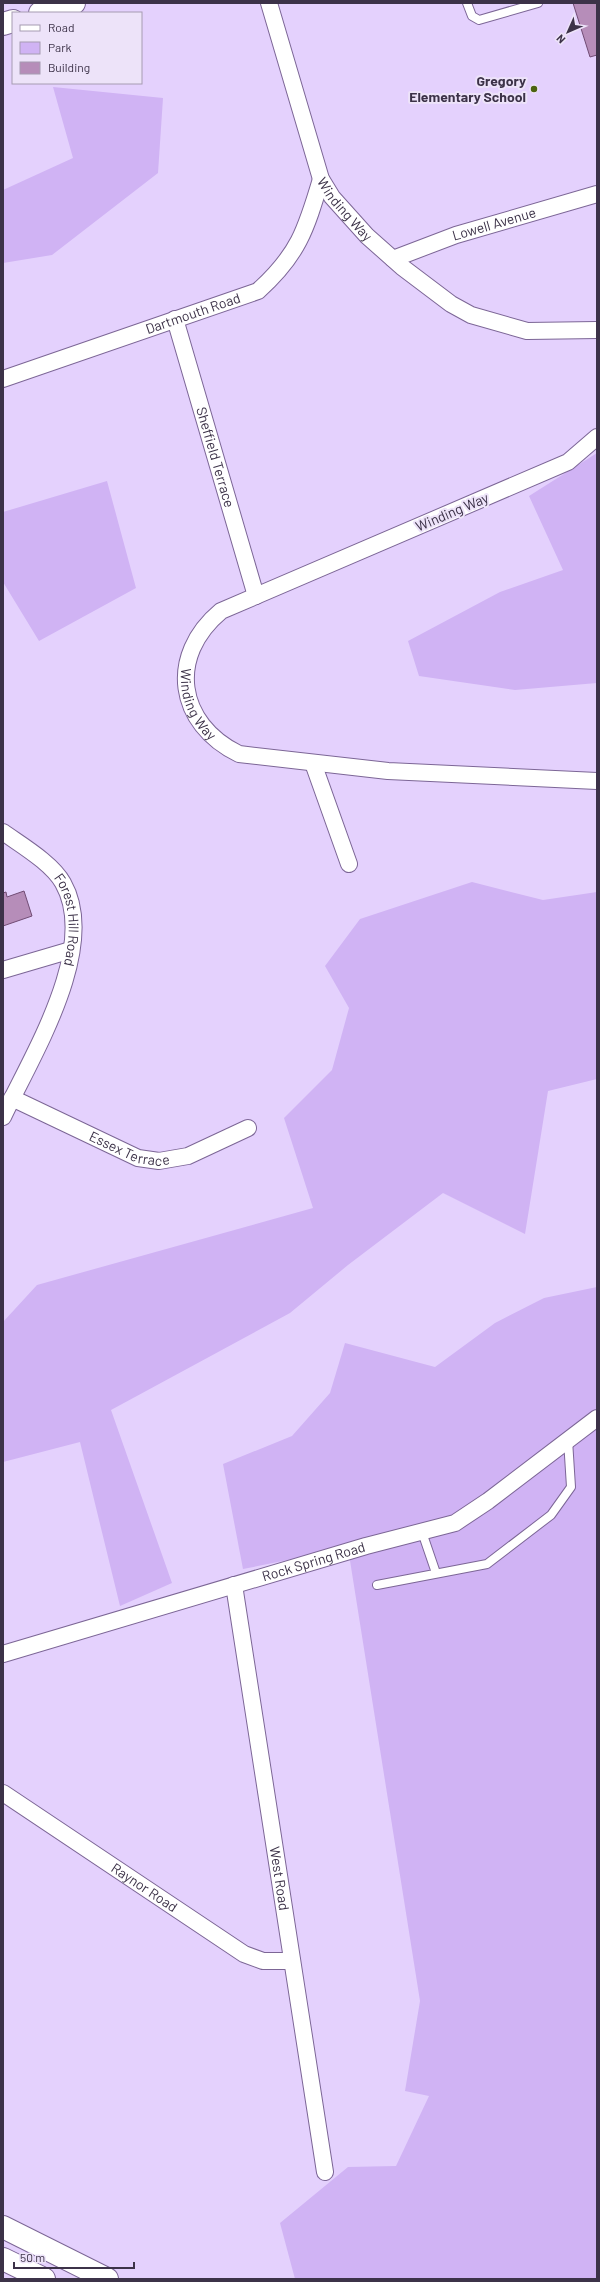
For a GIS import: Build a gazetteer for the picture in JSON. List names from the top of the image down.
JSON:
{
  "streets": {
    "street": [
      "Winding Way",
      "Lowell Avenue",
      "Dartmouth Road",
      "Sheffield Terrace",
      "Forest Hill Road",
      "Essex Terrace",
      "Rock Spring Road",
      "West Road",
      "Raynor Road"
    ]
  },
  "crossings": [
    ["Winding Way", "Lowell Avenue"],
    ["Winding Way", "Dartmouth Road"],
    ["Winding Way", "Sheffield Terrace"],
    ["Dartmouth Road", "Sheffield Terrace"],
    ["Forest Hill Road", "Essex Terrace"],
    ["Rock Spring Road", "West Road"],
    ["West Road", "Raynor Road"]
  ],
  "places": ["Gregory Elementary School"],
  "legend": ["Road", "Park", "Building"],
  "scale_bar": "50 m",
  "north": "bottom left"
}
